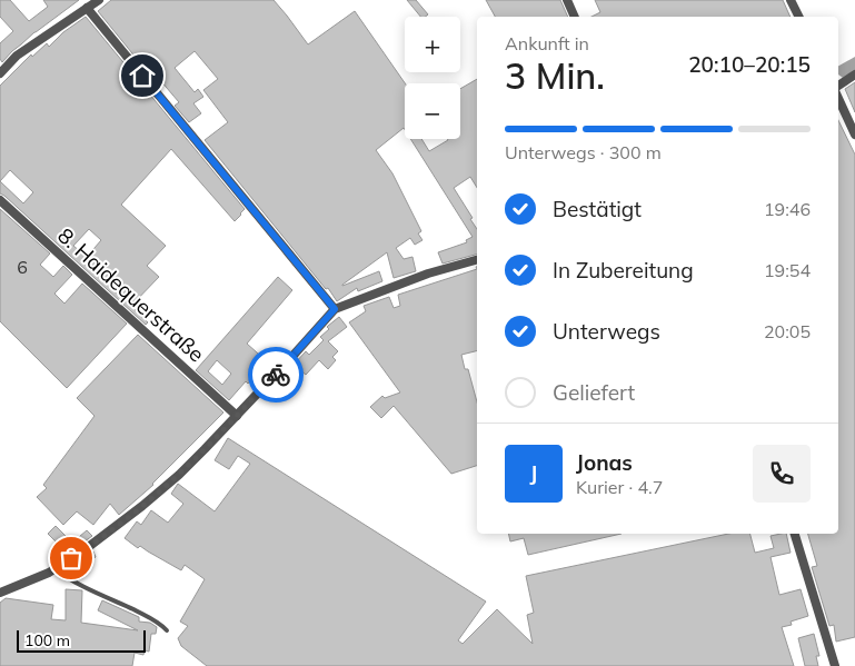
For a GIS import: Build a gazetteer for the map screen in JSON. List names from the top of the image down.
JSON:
{
  "streets": {
    "street": ["8. Haidequerstraße"]
  },
  "house_numbers": ["6"],
  "scale_bar": "100 m",
  "page": {
    "map_buttons": ["+", "−"],
    "heading": ["3 Min.", "Ankunft in", "20:10–20:15"],
    "panel": ["Jonas", "Kurier · 4.7"],
    "bar": "Unterwegs · 300 m",
    "list": [
      ["Bestätigt", "19:46"],
      ["In Zubereitung", "19:54"],
      ["Unterwegs", "20:05"],
      "Geliefert"
    ],
    "round": "J",
    "scale": "100 m"
  }
}
